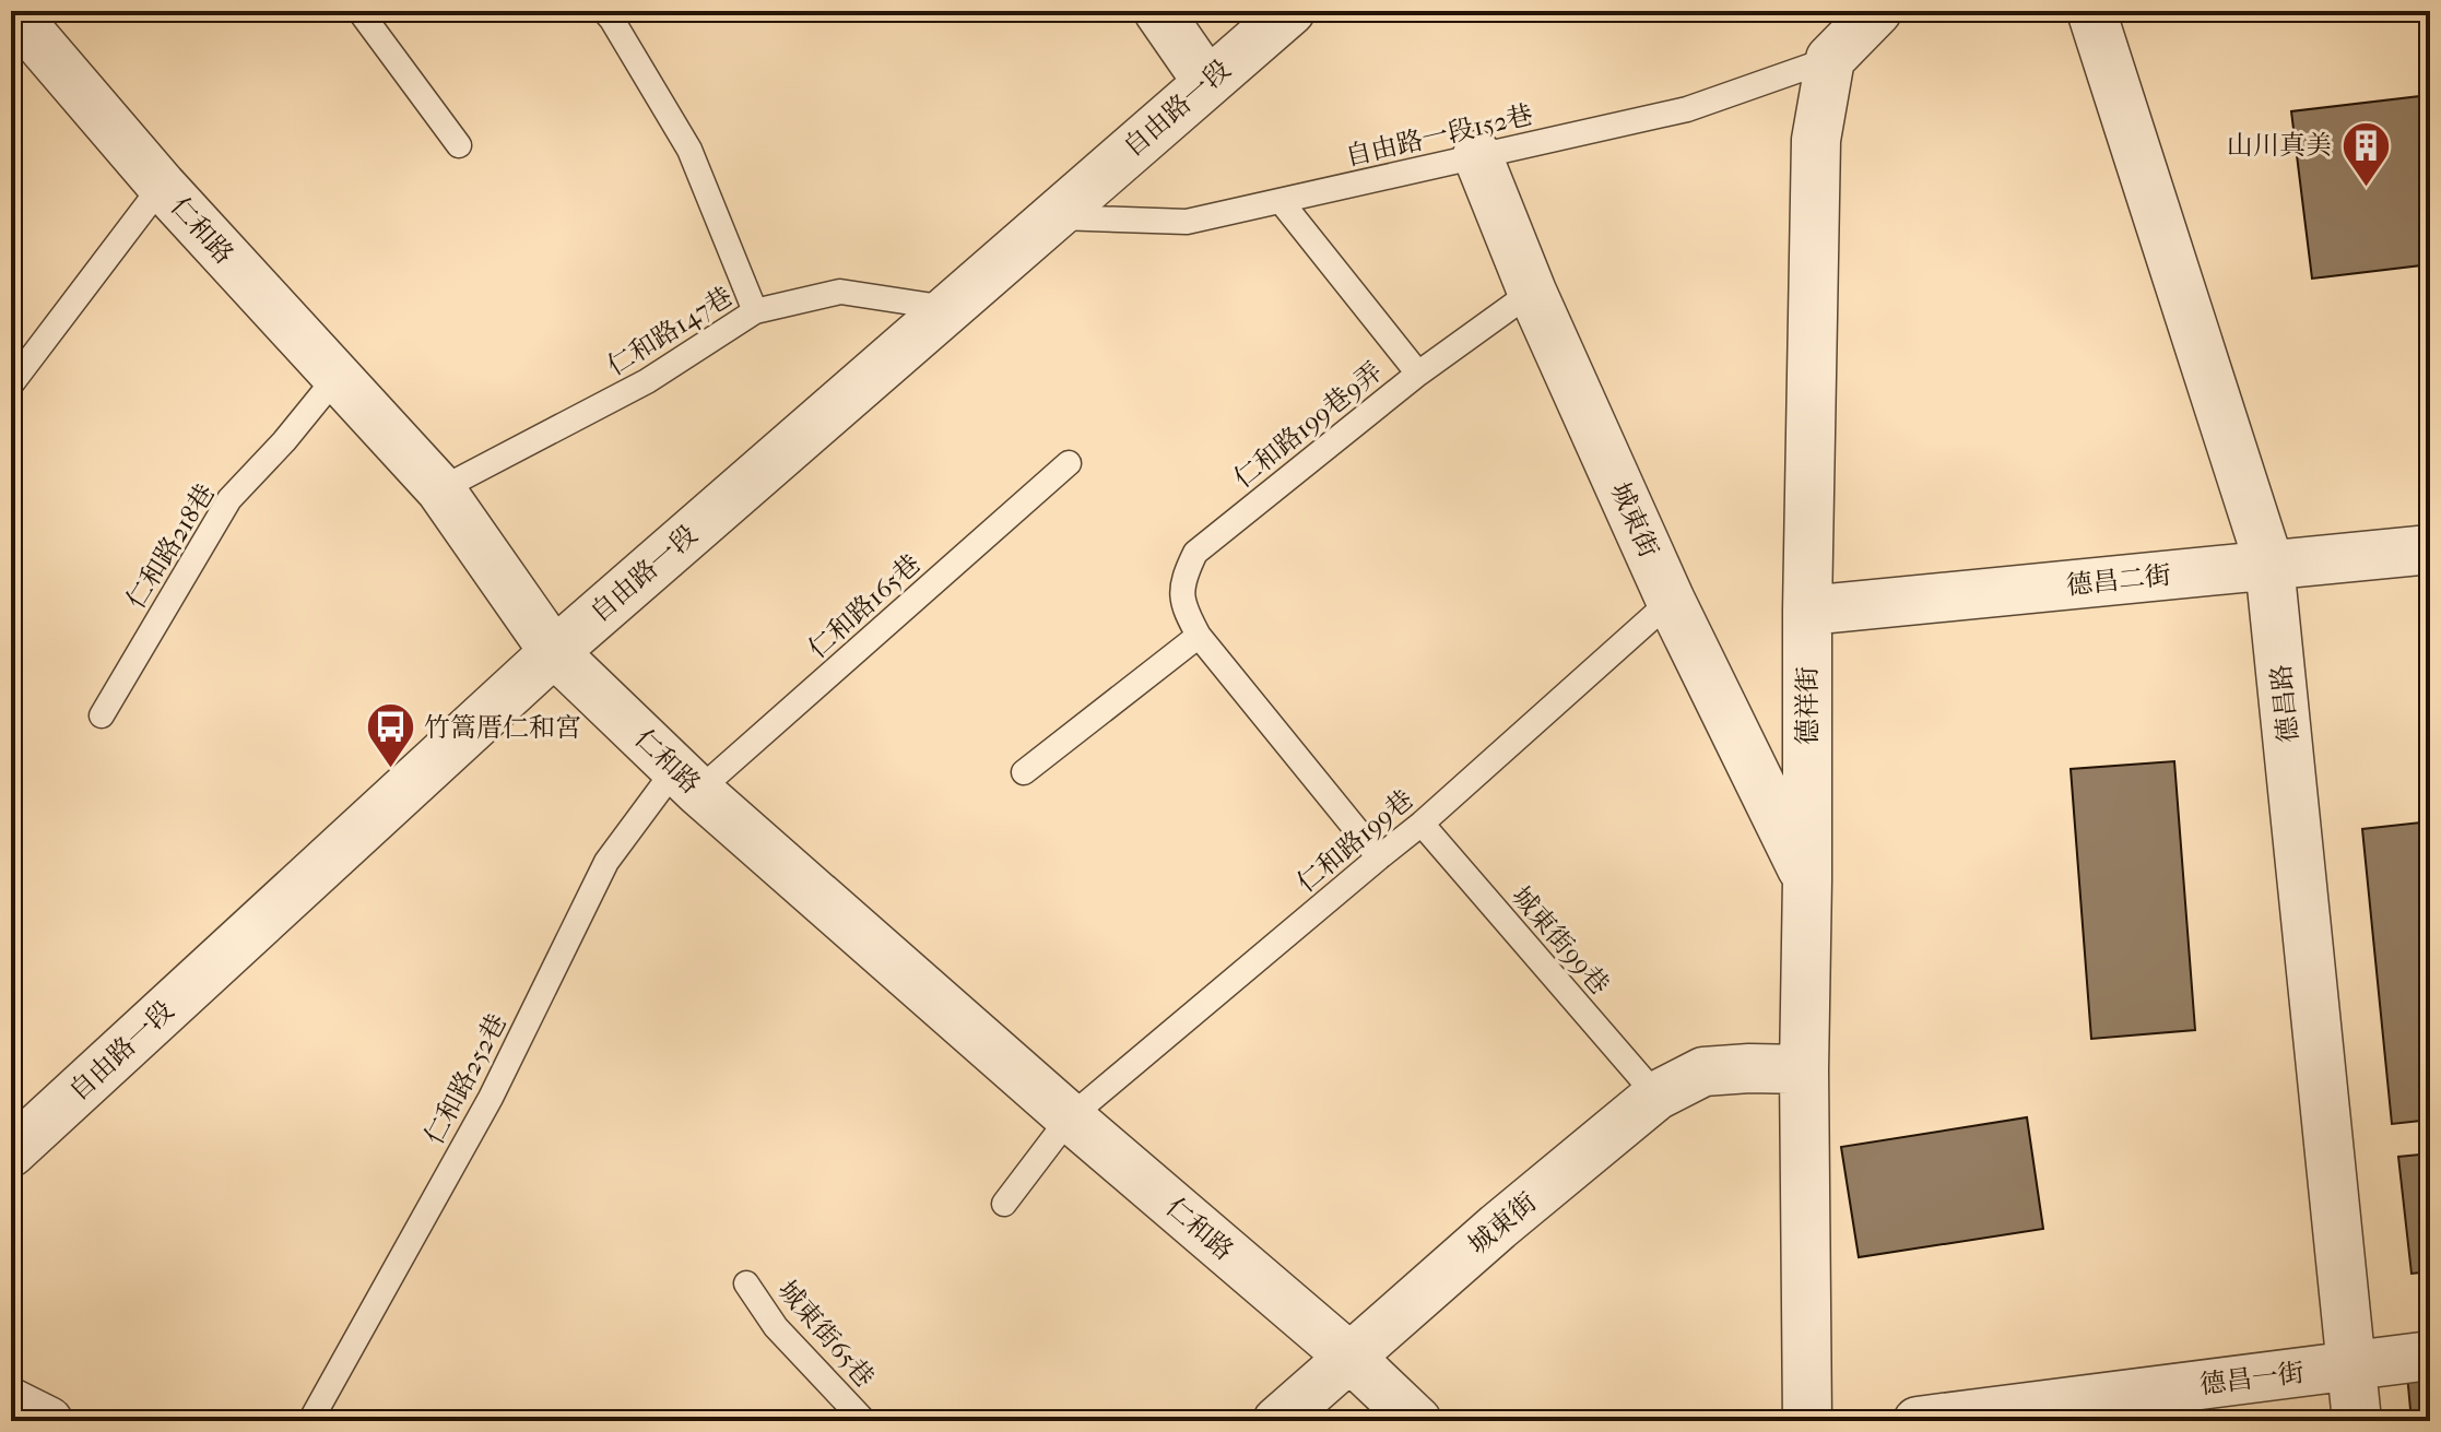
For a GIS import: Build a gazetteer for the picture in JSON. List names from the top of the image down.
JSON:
{
  "streets": {
    "street": [
      "自由路一段",
      "仁和路",
      "城東街",
      "德昌二街",
      "德昌路",
      "德祥街",
      "德昌一街"
    ],
    "lane": [
      "自由路一段152巷",
      "仁和路147巷",
      "仁和路199巷9弄",
      "仁和路218巷",
      "仁和路165巷",
      "仁和路199巷",
      "城東街99巷",
      "仁和路252巷",
      "城東街65巷"
    ]
  },
  "crossings": [
    ["自由路一段", "自由路一段152巷"],
    ["自由路一段", "仁和路"],
    ["自由路一段", "仁和路147巷"],
    ["自由路一段152巷", "城東街"],
    ["自由路一段152巷", "德祥街"],
    ["仁和路", "仁和路147巷"],
    ["仁和路", "城東街"],
    ["仁和路", "仁和路218巷"],
    ["仁和路", "仁和路165巷"],
    ["仁和路", "仁和路199巷"],
    ["仁和路", "仁和路252巷"],
    ["仁和路199巷9弄", "城東街"],
    ["仁和路199巷9弄", "仁和路199巷"],
    ["城東街", "德祥街"],
    ["城東街", "仁和路199巷"],
    ["城東街", "城東街99巷"],
    ["德昌二街", "德昌路"],
    ["德昌二街", "德祥街"],
    ["仁和路165巷", "仁和路252巷"],
    ["德昌路", "德昌一街"],
    ["仁和路199巷", "城東街99巷"]
  ],
  "places": {
    "building": ["山川真美"],
    "bus stop": ["竹篙厝仁和宮"]
  }
}
